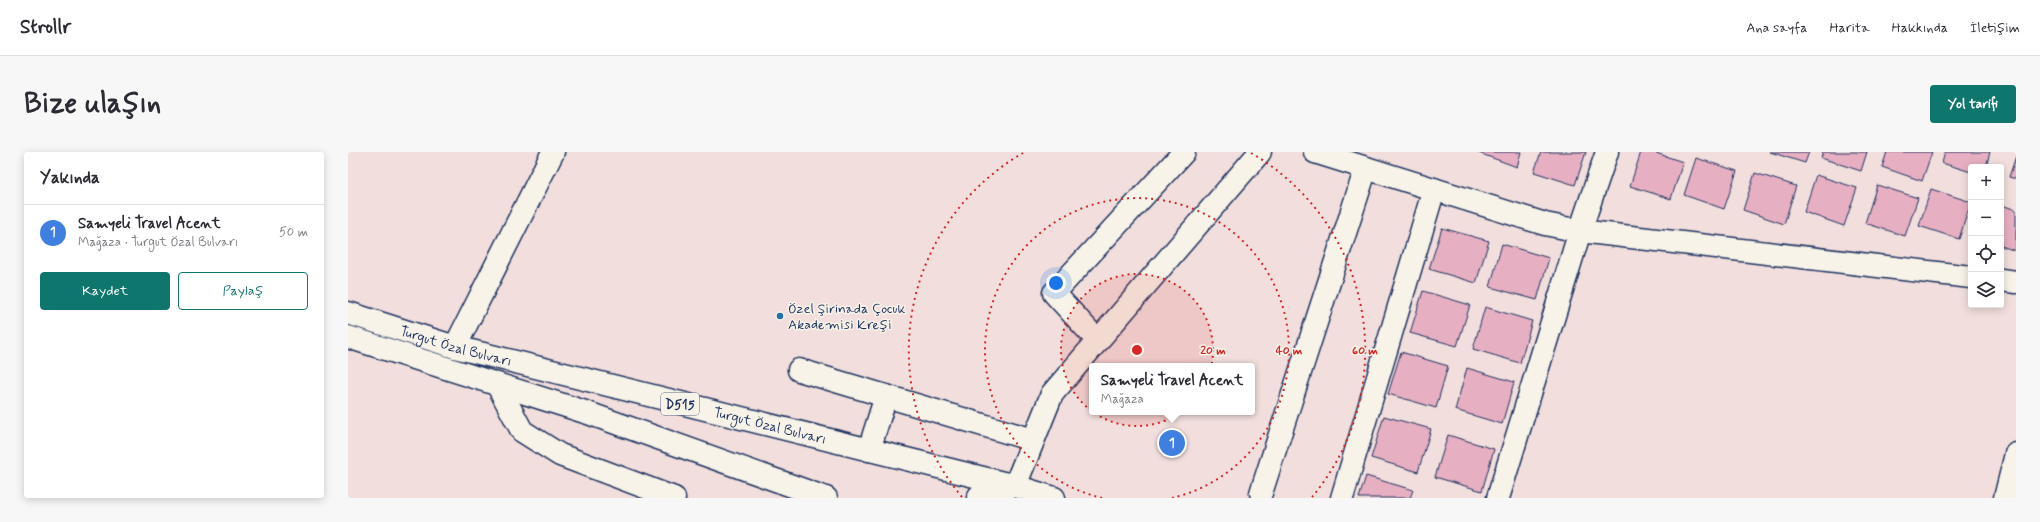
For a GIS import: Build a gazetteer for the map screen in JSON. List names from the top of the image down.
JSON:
{
  "streets": {
    "main road": ["Turgut Özal Bulvarı", "D515"]
  },
  "places": ["Özel Şirinada Çocuk Akademisi Kreşi"],
  "page": {
    "header": "Strollr",
    "nav": [
      "Ana sayfa",
      "Harita",
      "Hakkında",
      "İletişim"
    ],
    "buttons": [
      "Yol tarifi",
      ["Kaydet", "Paylaş"]
    ],
    "title": "Bize ulaşın",
    "heading": "Yakında",
    "map_buttons": ["+", "−"],
    "list": [
      {
        "mark": "1",
        "name": "Samyeli Travel Acent",
        "note": "Mağaza · Turgut Özal Bulvarı",
        "value": "50 m"
      }
    ],
    "popup": ["Samyeli Travel Acent", "Mağaza"],
    "pins": "1"
  },
  "rings": ["20 m", "40 m", "60 m"]
}
